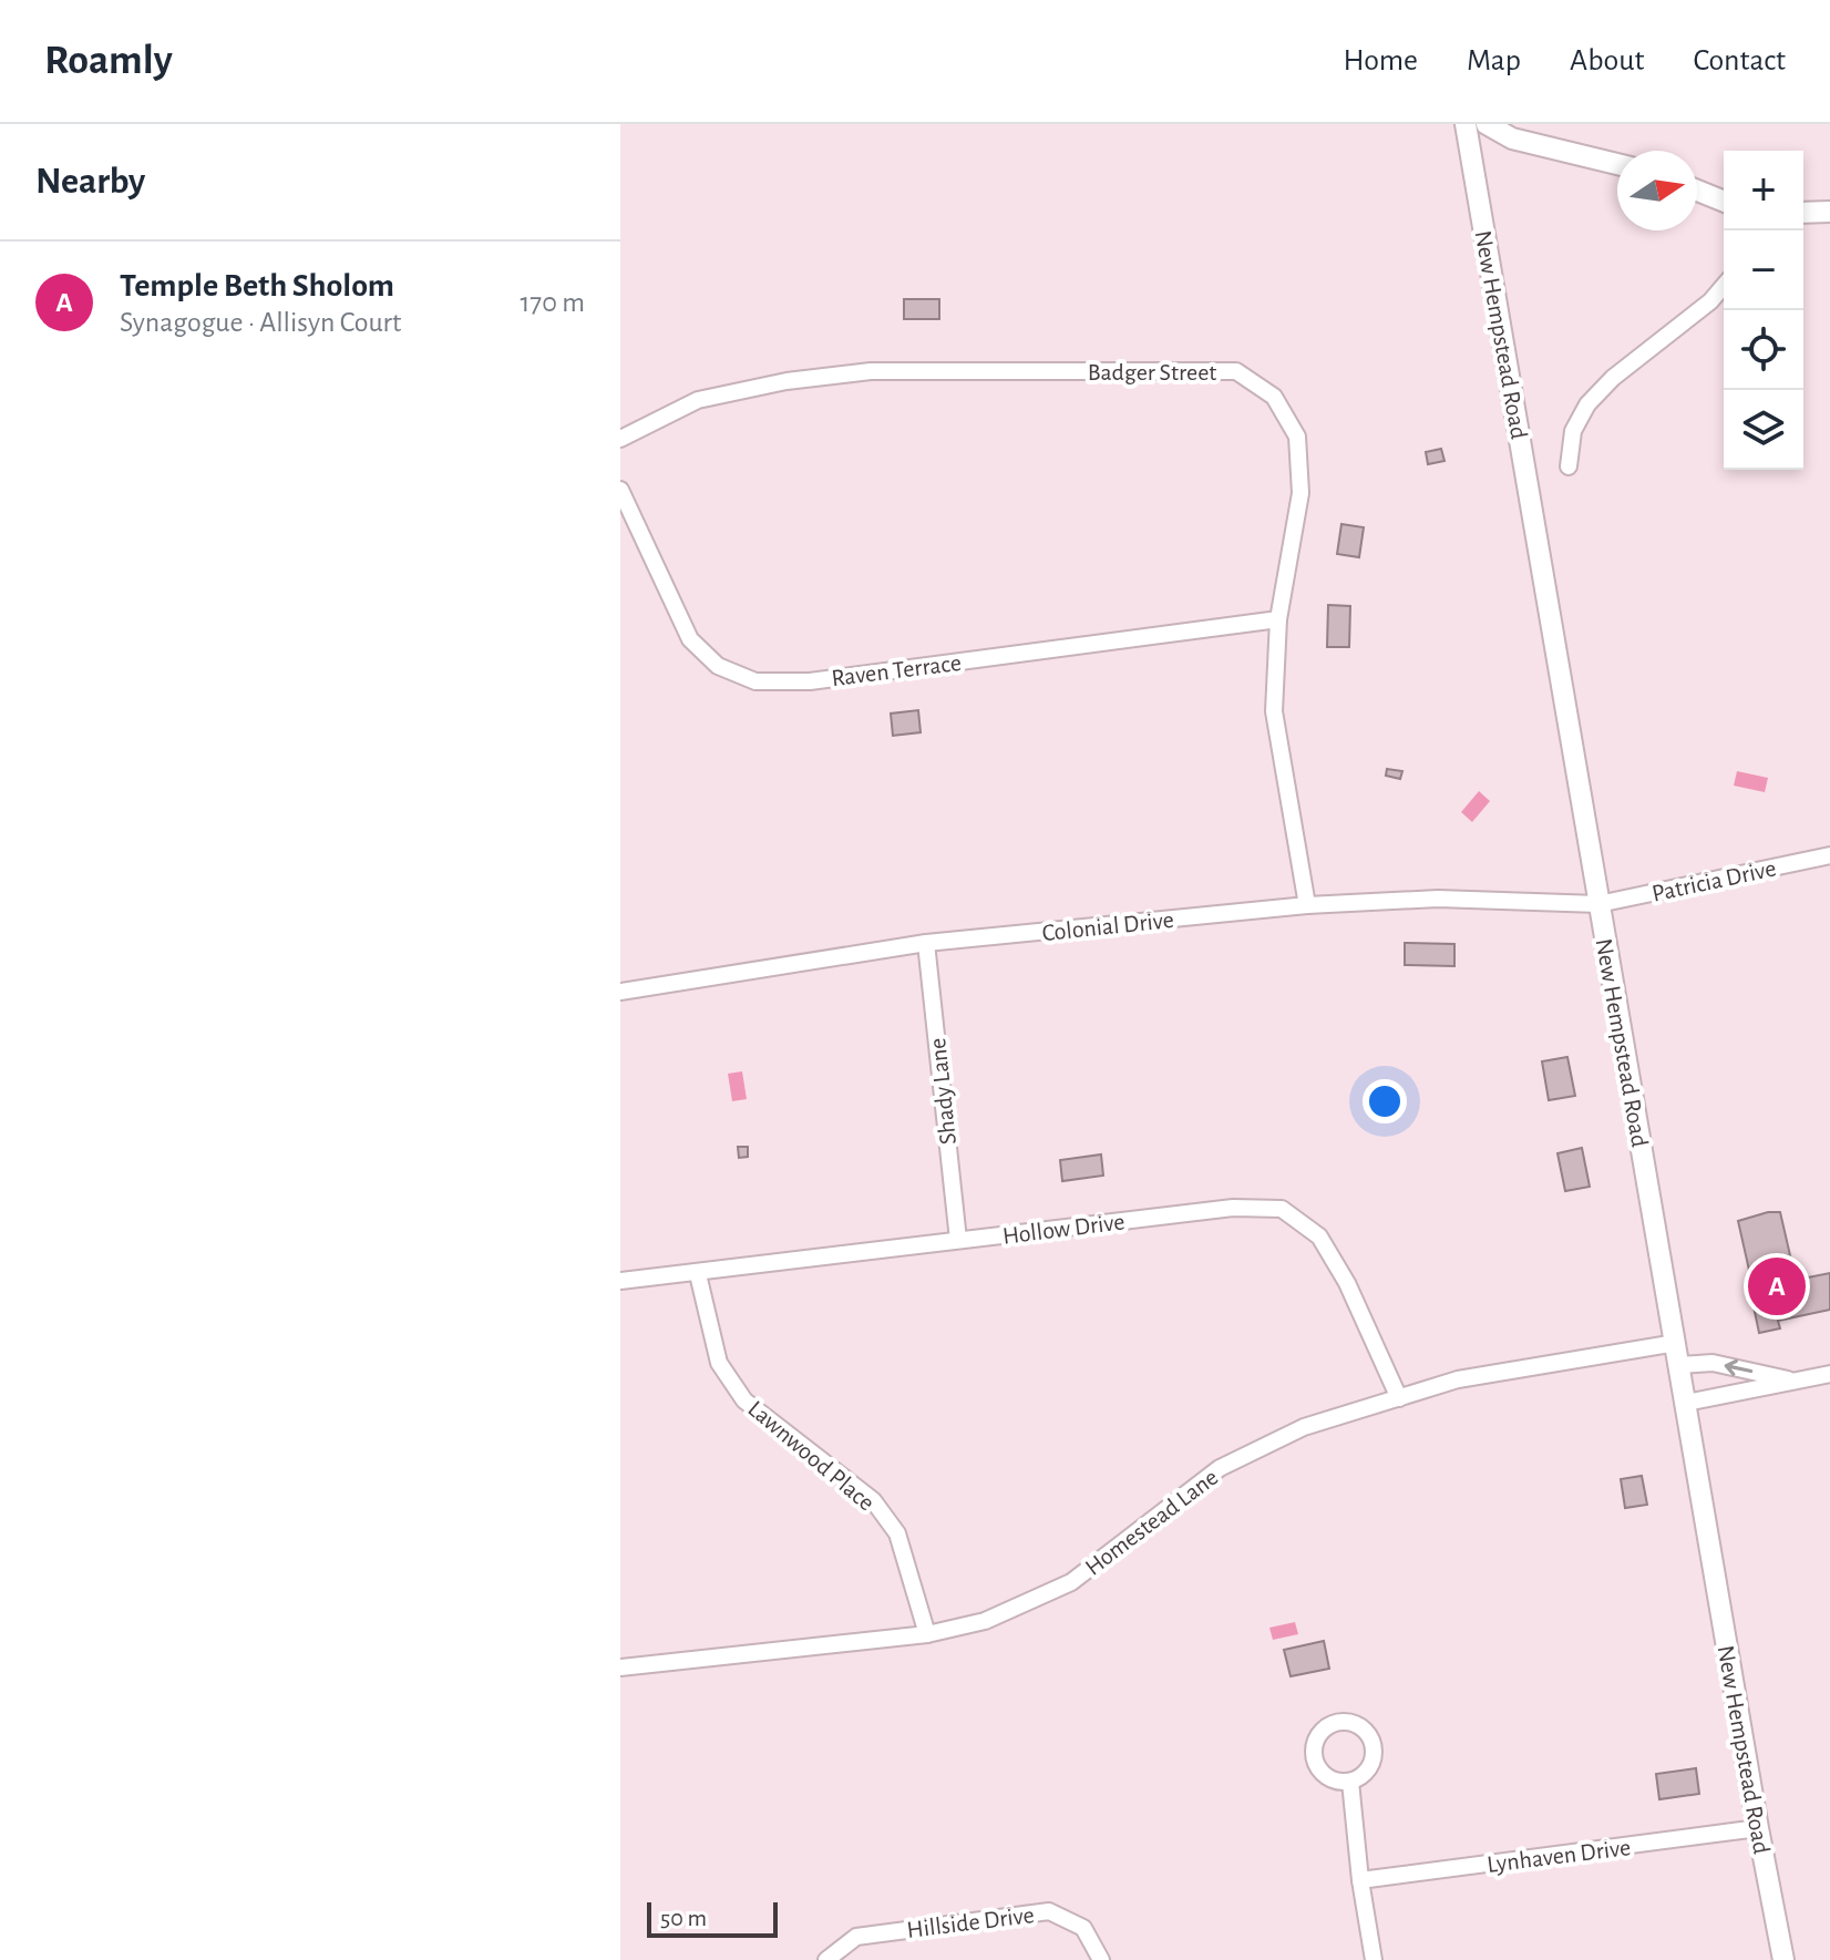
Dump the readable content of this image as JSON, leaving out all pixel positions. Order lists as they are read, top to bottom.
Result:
{
  "streets": {
    "street": [
      "New Hempstead Road",
      "Badger Street",
      "Raven Terrace",
      "Patricia Drive",
      "Colonial Drive",
      "Shady Lane",
      "Hollow Drive",
      "Lawnwood Place",
      "Homestead Lane",
      "Lynhaven Drive",
      "Hillside Drive"
    ]
  },
  "crossings": [
    ["New Hempstead Road", "Patricia Drive"],
    ["New Hempstead Road", "Colonial Drive"],
    ["New Hempstead Road", "Homestead Lane"],
    ["New Hempstead Road", "Lynhaven Drive"],
    ["Badger Street", "Raven Terrace"],
    ["Badger Street", "Colonial Drive"],
    ["Patricia Drive", "Colonial Drive"],
    ["Colonial Drive", "Shady Lane"],
    ["Shady Lane", "Hollow Drive"],
    ["Hollow Drive", "Lawnwood Place"],
    ["Hollow Drive", "Homestead Lane"],
    ["Lawnwood Place", "Homestead Lane"]
  ],
  "scale_bar": "50 m",
  "north": "right",
  "page": {
    "header": "Roamly",
    "nav": [
      "Home",
      "Map",
      "About",
      "Contact"
    ],
    "heading": "Nearby",
    "map_buttons": ["+", "−"],
    "list": [
      {
        "mark": "A",
        "name": "Temple Beth Sholom",
        "note": "Synagogue · Allisyn Court",
        "value": "170 m"
      }
    ],
    "pins": "A",
    "scale": "50 m"
  }
}
